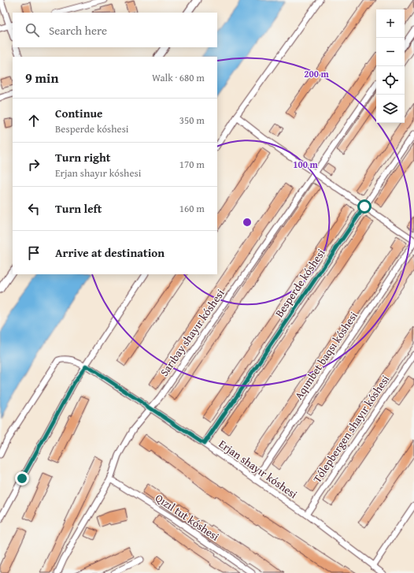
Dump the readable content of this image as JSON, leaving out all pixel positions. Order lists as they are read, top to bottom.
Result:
{
  "streets": {
    "street": [
      "Besperde kóshesi",
      "Sarıbay shayır kóshesi",
      "Aqımbet baqsı kóshesi",
      "Tólepbergen shayır kóshesi",
      "Erjan shayır kóshesi",
      "Qızıl tut kóshesi"
    ]
  },
  "crossings": [
    ["Besperde kóshesi", "Erjan shayır kóshesi"],
    ["Sarıbay shayır kóshesi", "Erjan shayır kóshesi"],
    ["Sarıbay shayır kóshesi", "Qızıl tut kóshesi"],
    ["Aqımbet baqsı kóshesi", "Erjan shayır kóshesi"],
    ["Tólepbergen shayır kóshesi", "Erjan shayır kóshesi"]
  ],
  "page": {
    "map_buttons": ["+", "−"],
    "search": "Search here",
    "heading": ["9 min", "Walk · 680 m"],
    "list": [
      ["Continue", "Besperde kóshesi", "350 m"],
      ["Turn right", "Erjan shayır kóshesi", "170 m"],
      ["Turn left", "160 m"],
      "Arrive at destination"
    ]
  },
  "rings": ["200 m", "100 m"]
}
